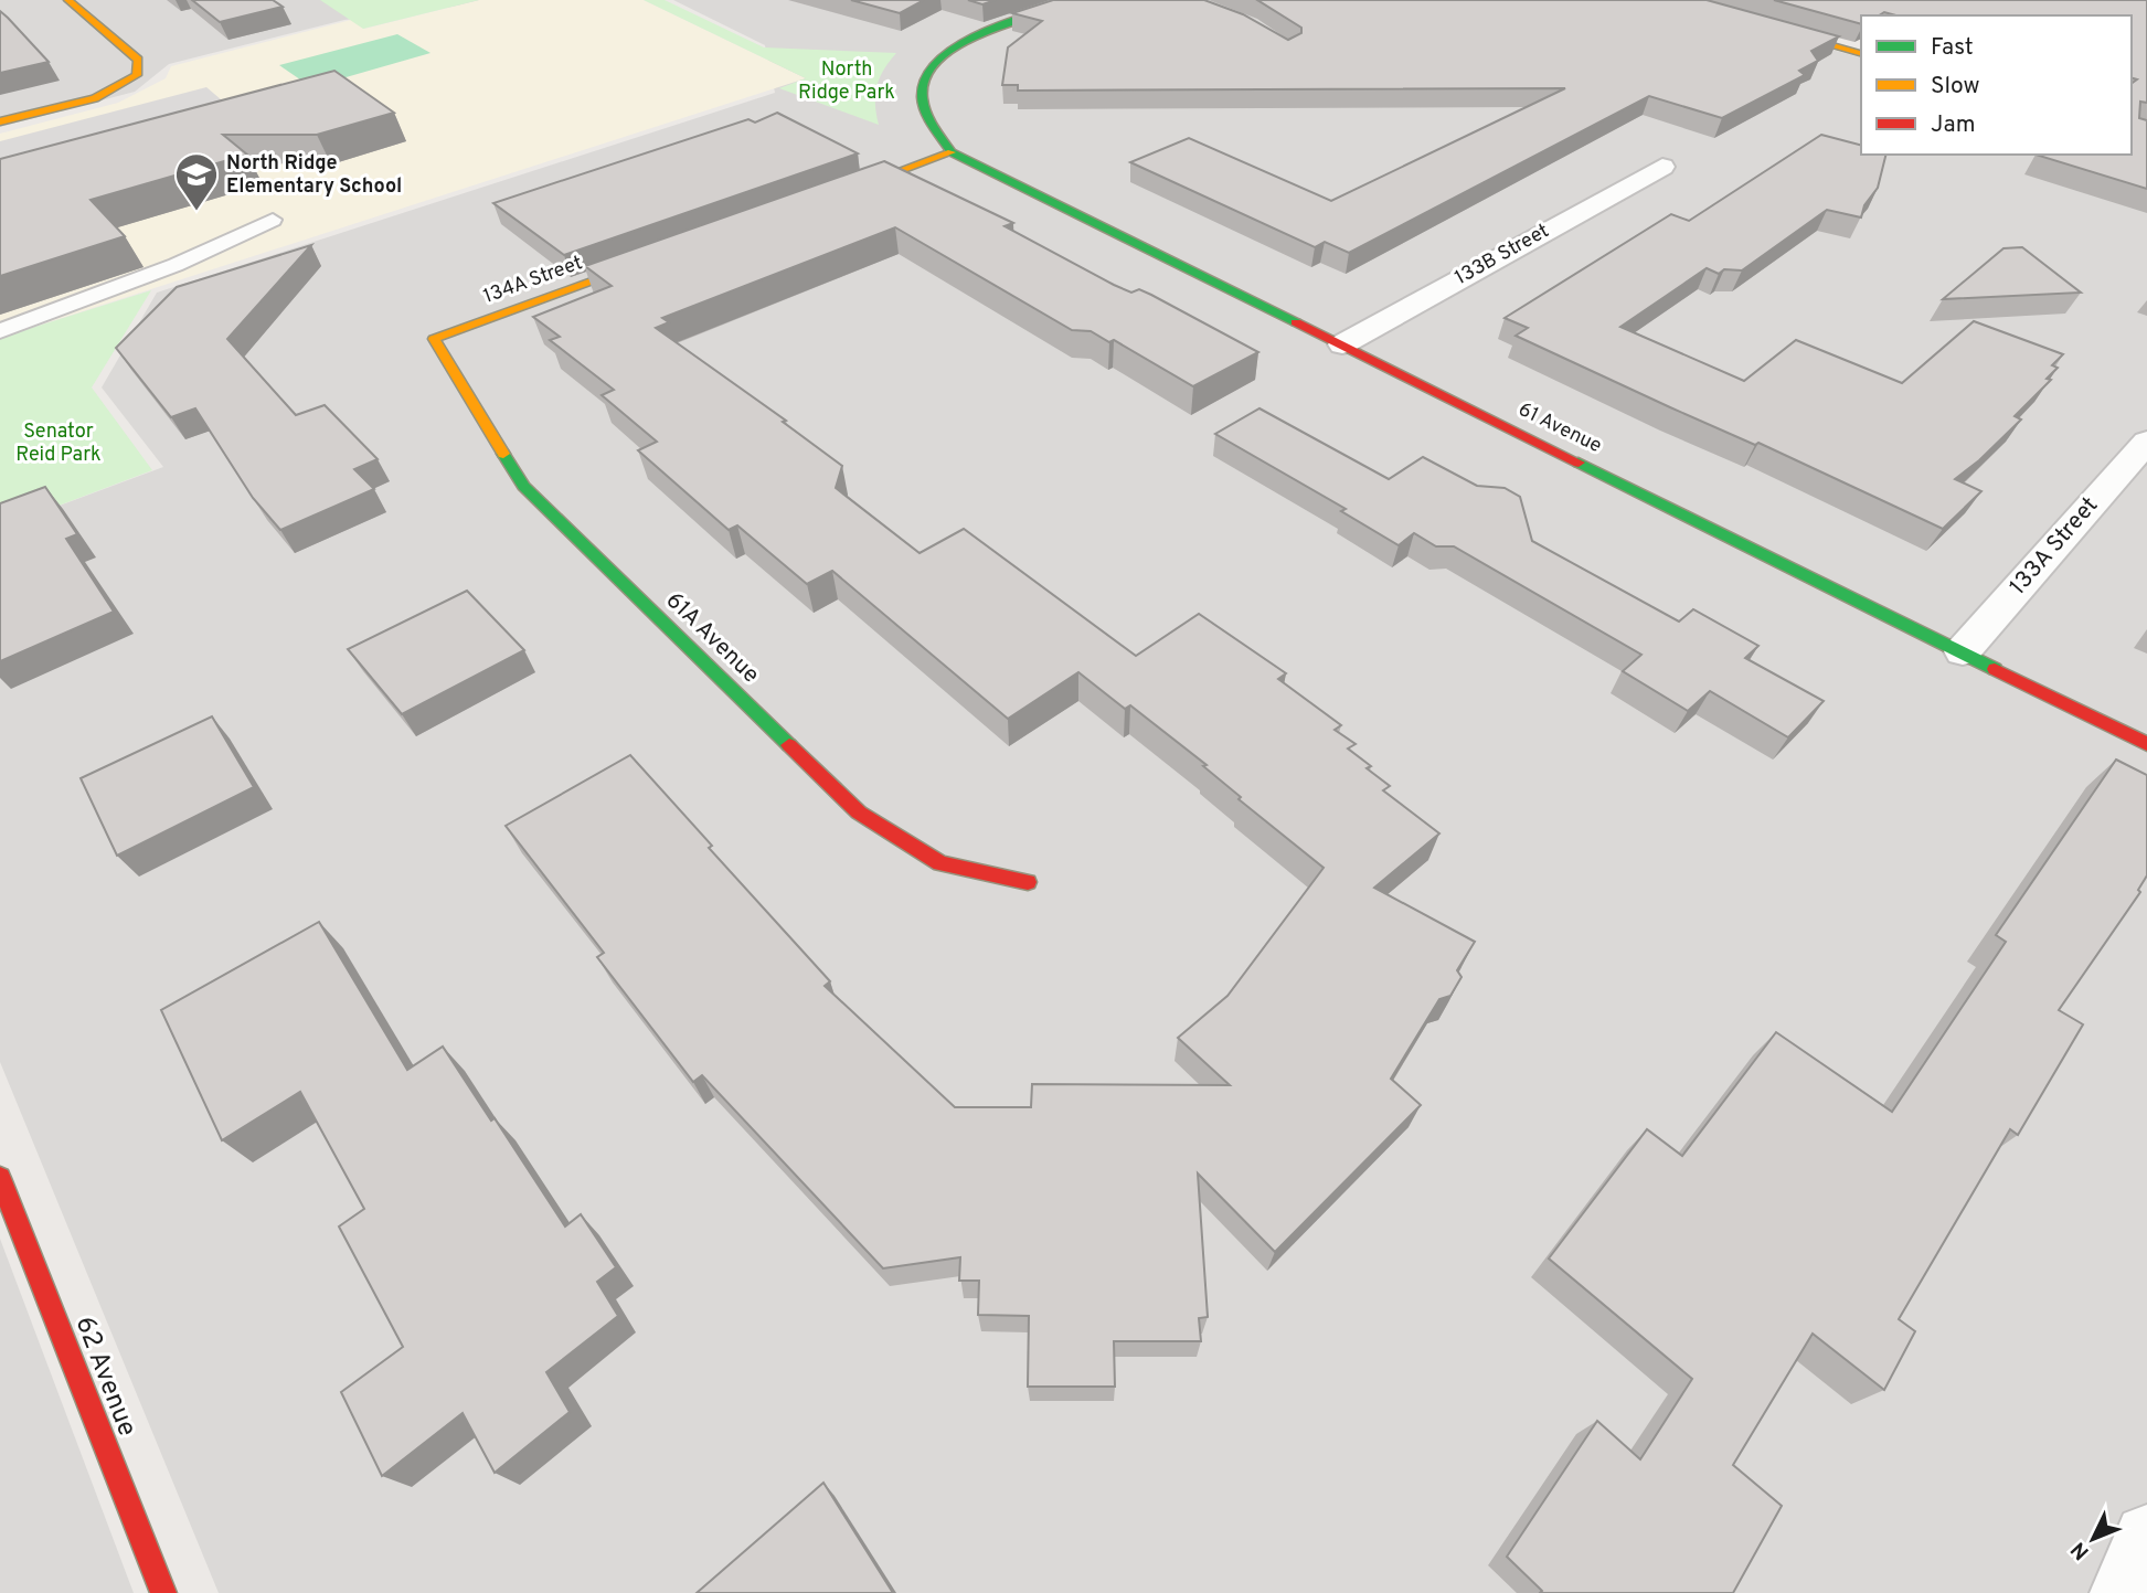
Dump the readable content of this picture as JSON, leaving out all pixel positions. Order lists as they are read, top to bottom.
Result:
{
  "streets": {
    "street": [
      "133B Street",
      "134A Street",
      "61 Avenue",
      "133A Street",
      "61A Avenue",
      "62 Avenue"
    ]
  },
  "crossings": [
    ["133B Street", "61 Avenue"],
    ["134A Street", "61A Avenue"],
    ["61 Avenue", "133A Street"]
  ],
  "parks": ["North Ridge Park", "Senator Reid Park"],
  "places": {
    "school or university": ["North Ridge Elementary School"]
  },
  "legend": ["Fast", "Slow", "Jam"],
  "north": "bottom left"
}
